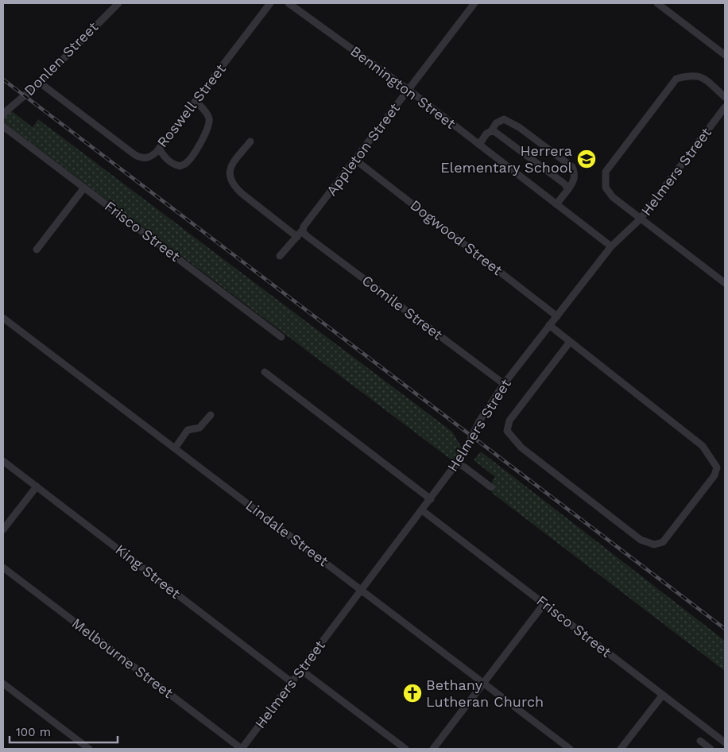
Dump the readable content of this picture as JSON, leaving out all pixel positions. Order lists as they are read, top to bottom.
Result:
{
  "streets": {
    "street": [
      "Donlen Street",
      "Bennington Street",
      "Roswell Street",
      "Appleton Street",
      "Helmers Street",
      "Frisco Street",
      "Dogwood Street",
      "Comile Street",
      "Lindale Street",
      "King Street",
      "Melbourne Street"
    ]
  },
  "crossings": [
    ["Donlen Street", "Roswell Street"],
    ["Bennington Street", "Appleton Street"],
    ["Bennington Street", "Helmers Street"],
    ["Appleton Street", "Dogwood Street"],
    ["Appleton Street", "Comile Street"],
    ["Helmers Street", "Frisco Street"],
    ["Helmers Street", "Dogwood Street"],
    ["Helmers Street", "Comile Street"],
    ["Helmers Street", "Lindale Street"],
    ["Helmers Street", "King Street"],
    ["Helmers Street", "Melbourne Street"]
  ],
  "places": {
    "school or university": ["Herrera Elementary School"],
    "church": ["Bethany Lutheran Church"]
  },
  "scale_bar": "100 m"
}
